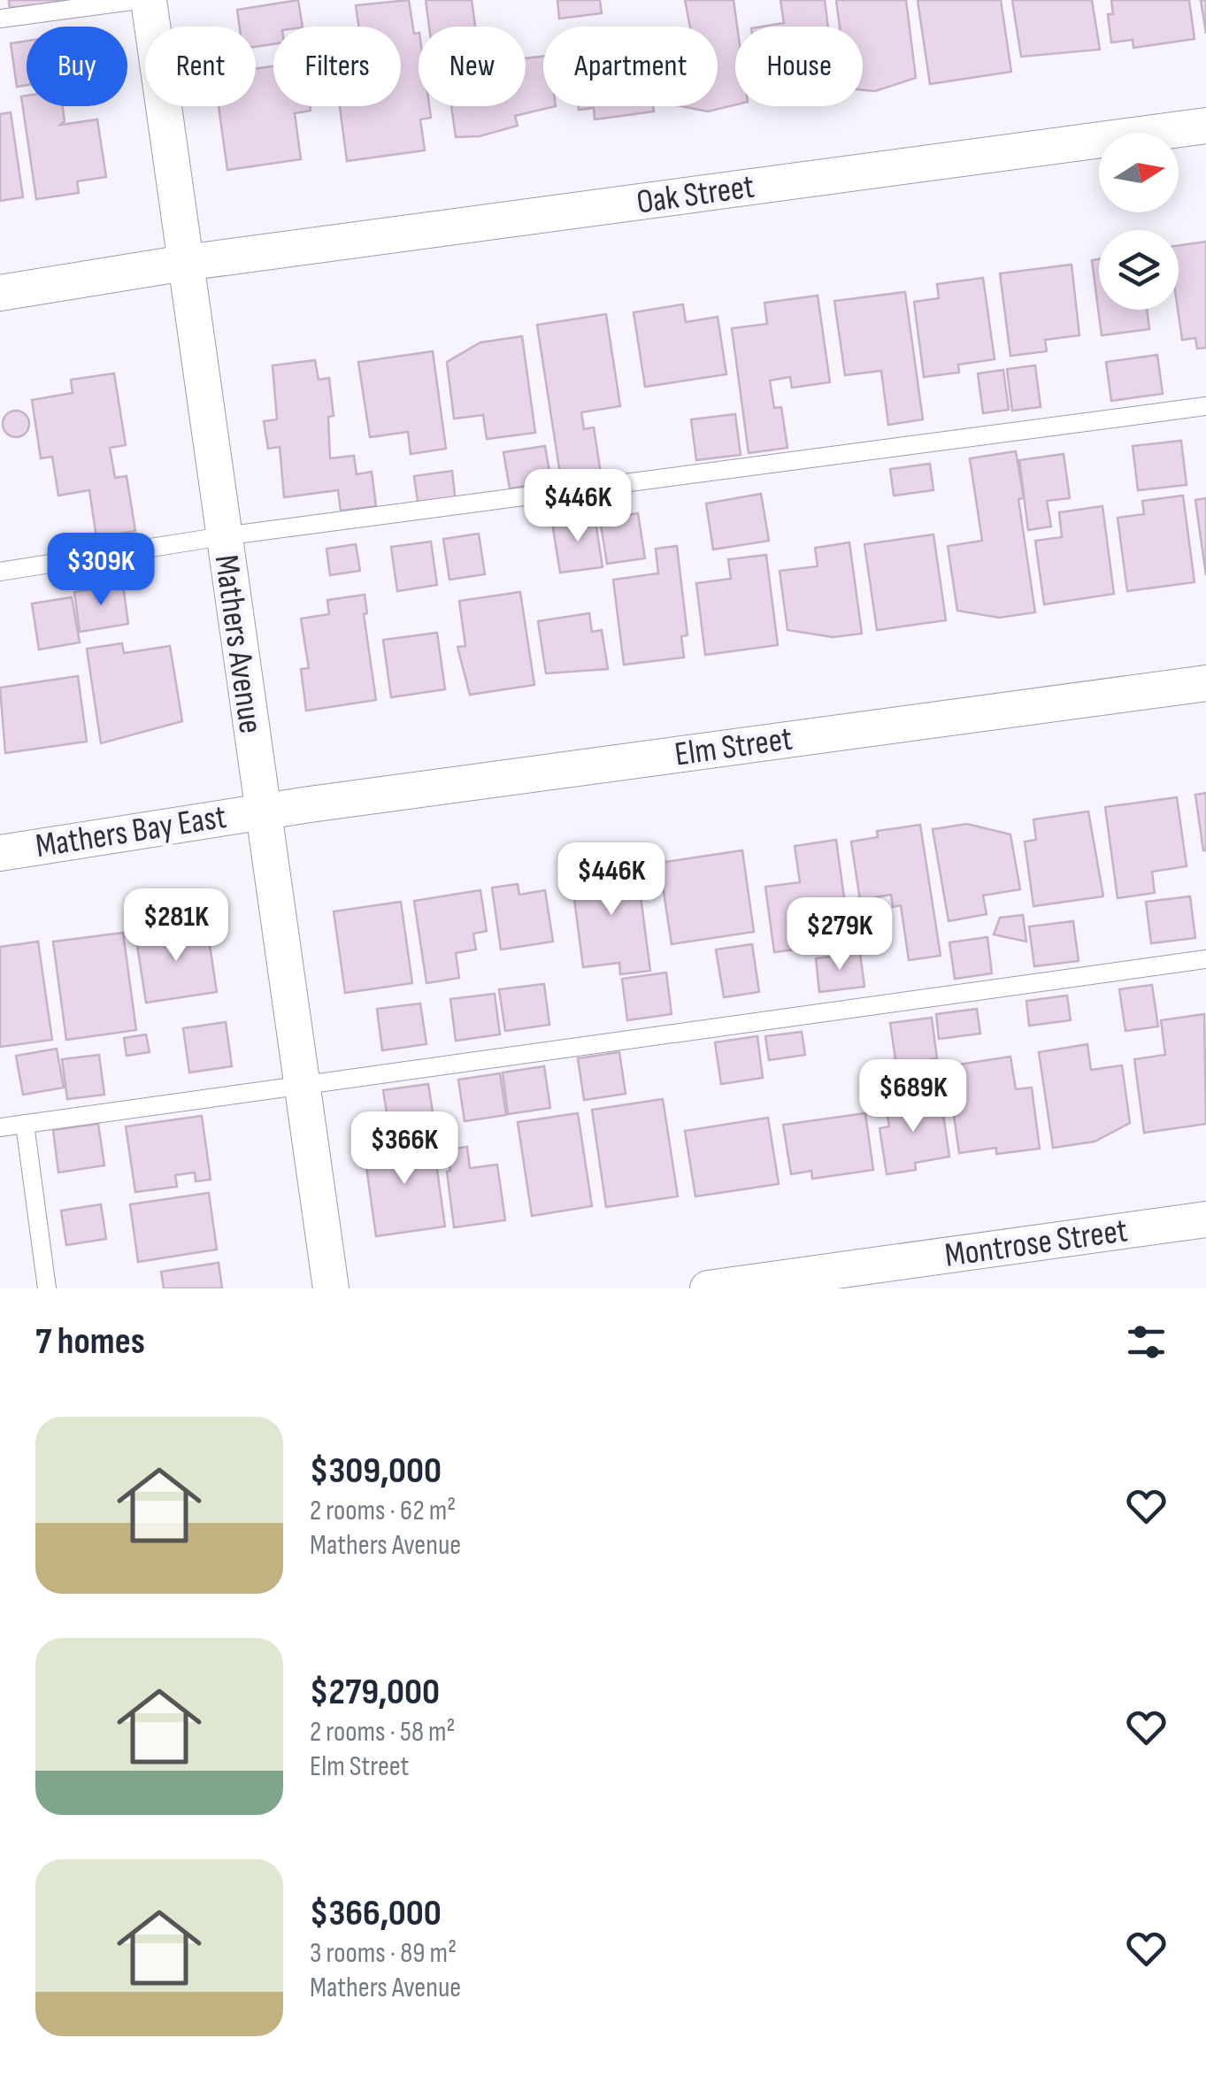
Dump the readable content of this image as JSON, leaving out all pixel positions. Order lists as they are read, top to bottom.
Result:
{
  "streets": {
    "street": [
      "Oak Street",
      "Mathers Avenue",
      "Elm Street",
      "Mathers Bay East",
      "Montrose Street"
    ]
  },
  "crossings": [
    ["Oak Street", "Mathers Avenue"],
    ["Mathers Avenue", "Elm Street"],
    ["Mathers Avenue", "Mathers Bay East"],
    ["Elm Street", "Mathers Bay East"]
  ],
  "north": "right",
  "page": {
    "chip": [
      "Buy",
      "Rent",
      "Filters",
      "New",
      "Apartment",
      "House"
    ],
    "price": [
      "$446K",
      "$309K",
      "$446K",
      "$281K",
      "$279K",
      "$689K",
      "$366K"
    ],
    "heading": "7 homes",
    "list": [
      {
        "name": "$309,000",
        "note": "2 rooms · 62 m² · Mathers Avenue"
      },
      {
        "name": "$279,000",
        "note": "2 rooms · 58 m² · Elm Street"
      },
      {
        "name": "$366,000",
        "note": "3 rooms · 89 m² · Mathers Avenue"
      }
    ]
  }
}
